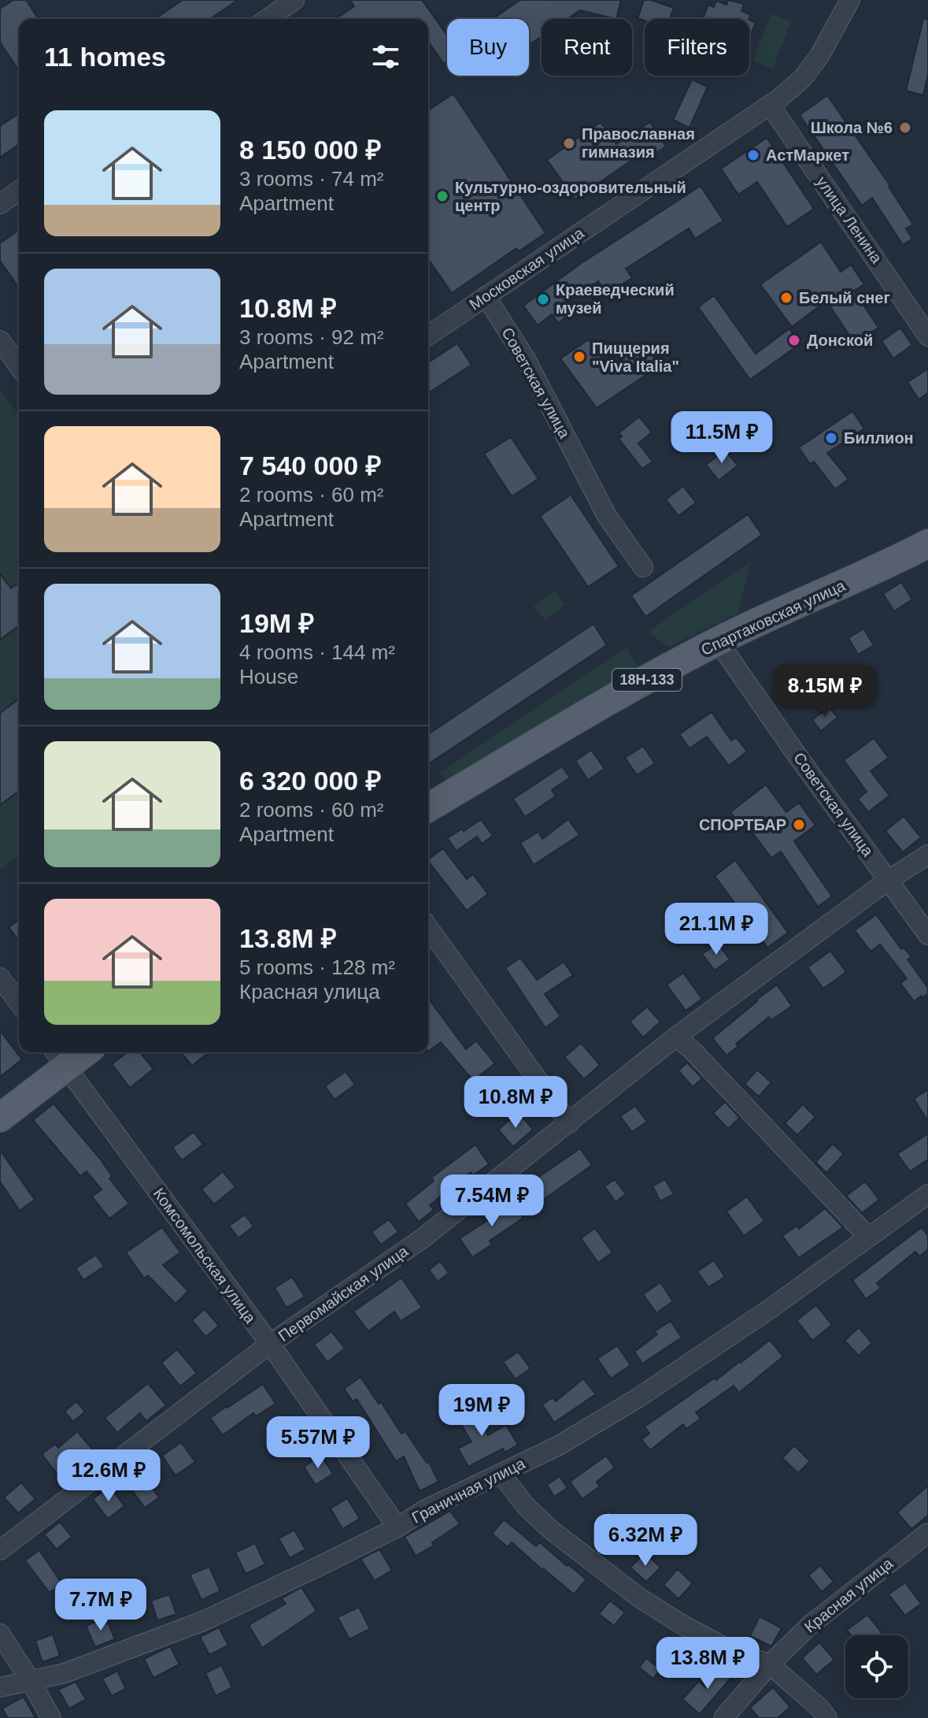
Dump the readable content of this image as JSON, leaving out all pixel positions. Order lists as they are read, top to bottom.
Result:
{
  "streets": {
    "main road": ["Спартаковская улица", "18Н-133"],
    "street": [
      "улица Ленина",
      "Московская улица",
      "Советская улица",
      "Комсомольская улица",
      "Первомайская улица",
      "Граничная улица",
      "Красная улица"
    ]
  },
  "crossings": [
    ["улица Ленина", "Московская улица"],
    ["Московская улица", "Советская улица"],
    ["Советская улица", "Спартаковская улица"],
    ["Советская улица", "Первомайская улица"],
    ["Комсомольская улица", "Первомайская улица"],
    ["Комсомольская улица", "Граничная улица"]
  ],
  "places": [
    "Школа №6",
    "Православная гимназия",
    "АстМаркет",
    "Культурно-оздоровительный центр",
    "Белый снег",
    "Краеведческий музей",
    "Донской",
    "Пиццерия \"Viva Italia\"",
    "Биллион",
    "СПОРТБАР"
  ],
  "page": {
    "chip": ["Buy", "Rent", "Filters"],
    "heading": "11 homes",
    "list": [
      {
        "name": "8 150 000 ₽",
        "note": "3 rooms · 74 m² · Apartment"
      },
      {
        "name": "10.8M ₽",
        "note": "3 rooms · 92 m² · Apartment"
      },
      {
        "name": "7 540 000 ₽",
        "note": "2 rooms · 60 m² · Apartment"
      },
      {
        "name": "19M ₽",
        "note": "4 rooms · 144 m² · House"
      },
      {
        "name": "6 320 000 ₽",
        "note": "2 rooms · 60 m² · Apartment"
      },
      {
        "name": "13.8M ₽",
        "note": "5 rooms · 128 m² · Красная улица"
      }
    ],
    "price": [
      "11.5M ₽",
      "8.15M ₽",
      "21.1M ₽",
      "10.8M ₽",
      "7.54M ₽",
      "19M ₽",
      "5.57M ₽",
      "12.6M ₽",
      "6.32M ₽",
      "7.7M ₽",
      "13.8M ₽"
    ]
  }
}
